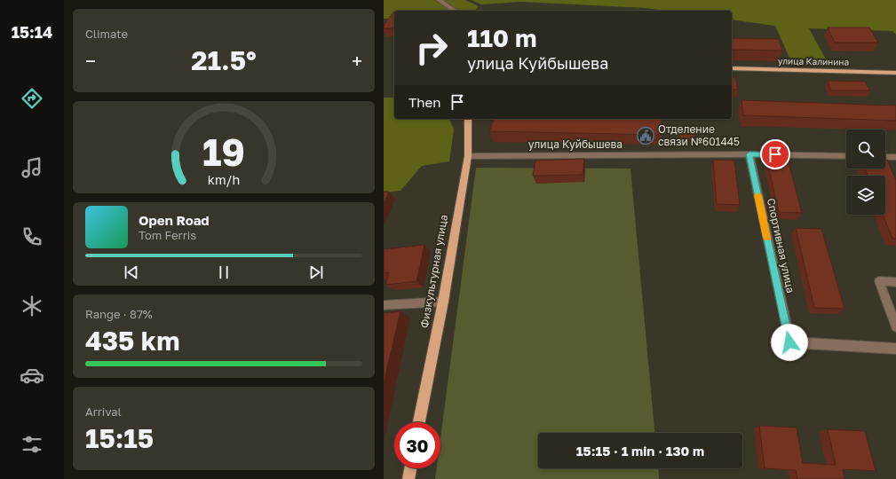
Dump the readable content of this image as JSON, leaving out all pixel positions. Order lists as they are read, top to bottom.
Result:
{
  "streets": {
    "main road": ["улица Калинина", "Физкультурная улица"],
    "street": ["улица Куйбышева", "Спортивная улица"]
  },
  "crossings": [
    ["улица Куйбышева", "Спортивная улица"],
    ["улица Куйбышева", "Физкультурная улица"]
  ],
  "places": {
    "public building": ["Отделение связи №601445"]
  },
  "page": {
    "tabs": "15:14",
    "tile": [
      "Climate",
      ["Range · 87%", "435 km"],
      ["Arrival", "15:15"]
    ],
    "turn": ["110 m", "улица Куйбышева"],
    "heat": ["−", "21.5°", "+"],
    "then": "Then",
    "song": ["Open Road", "Tom Ferris"],
    "limit": "30",
    "trip": "15:15 · 1 min · 130 m",
    "gauge": ["19", "km/h"]
  }
}
